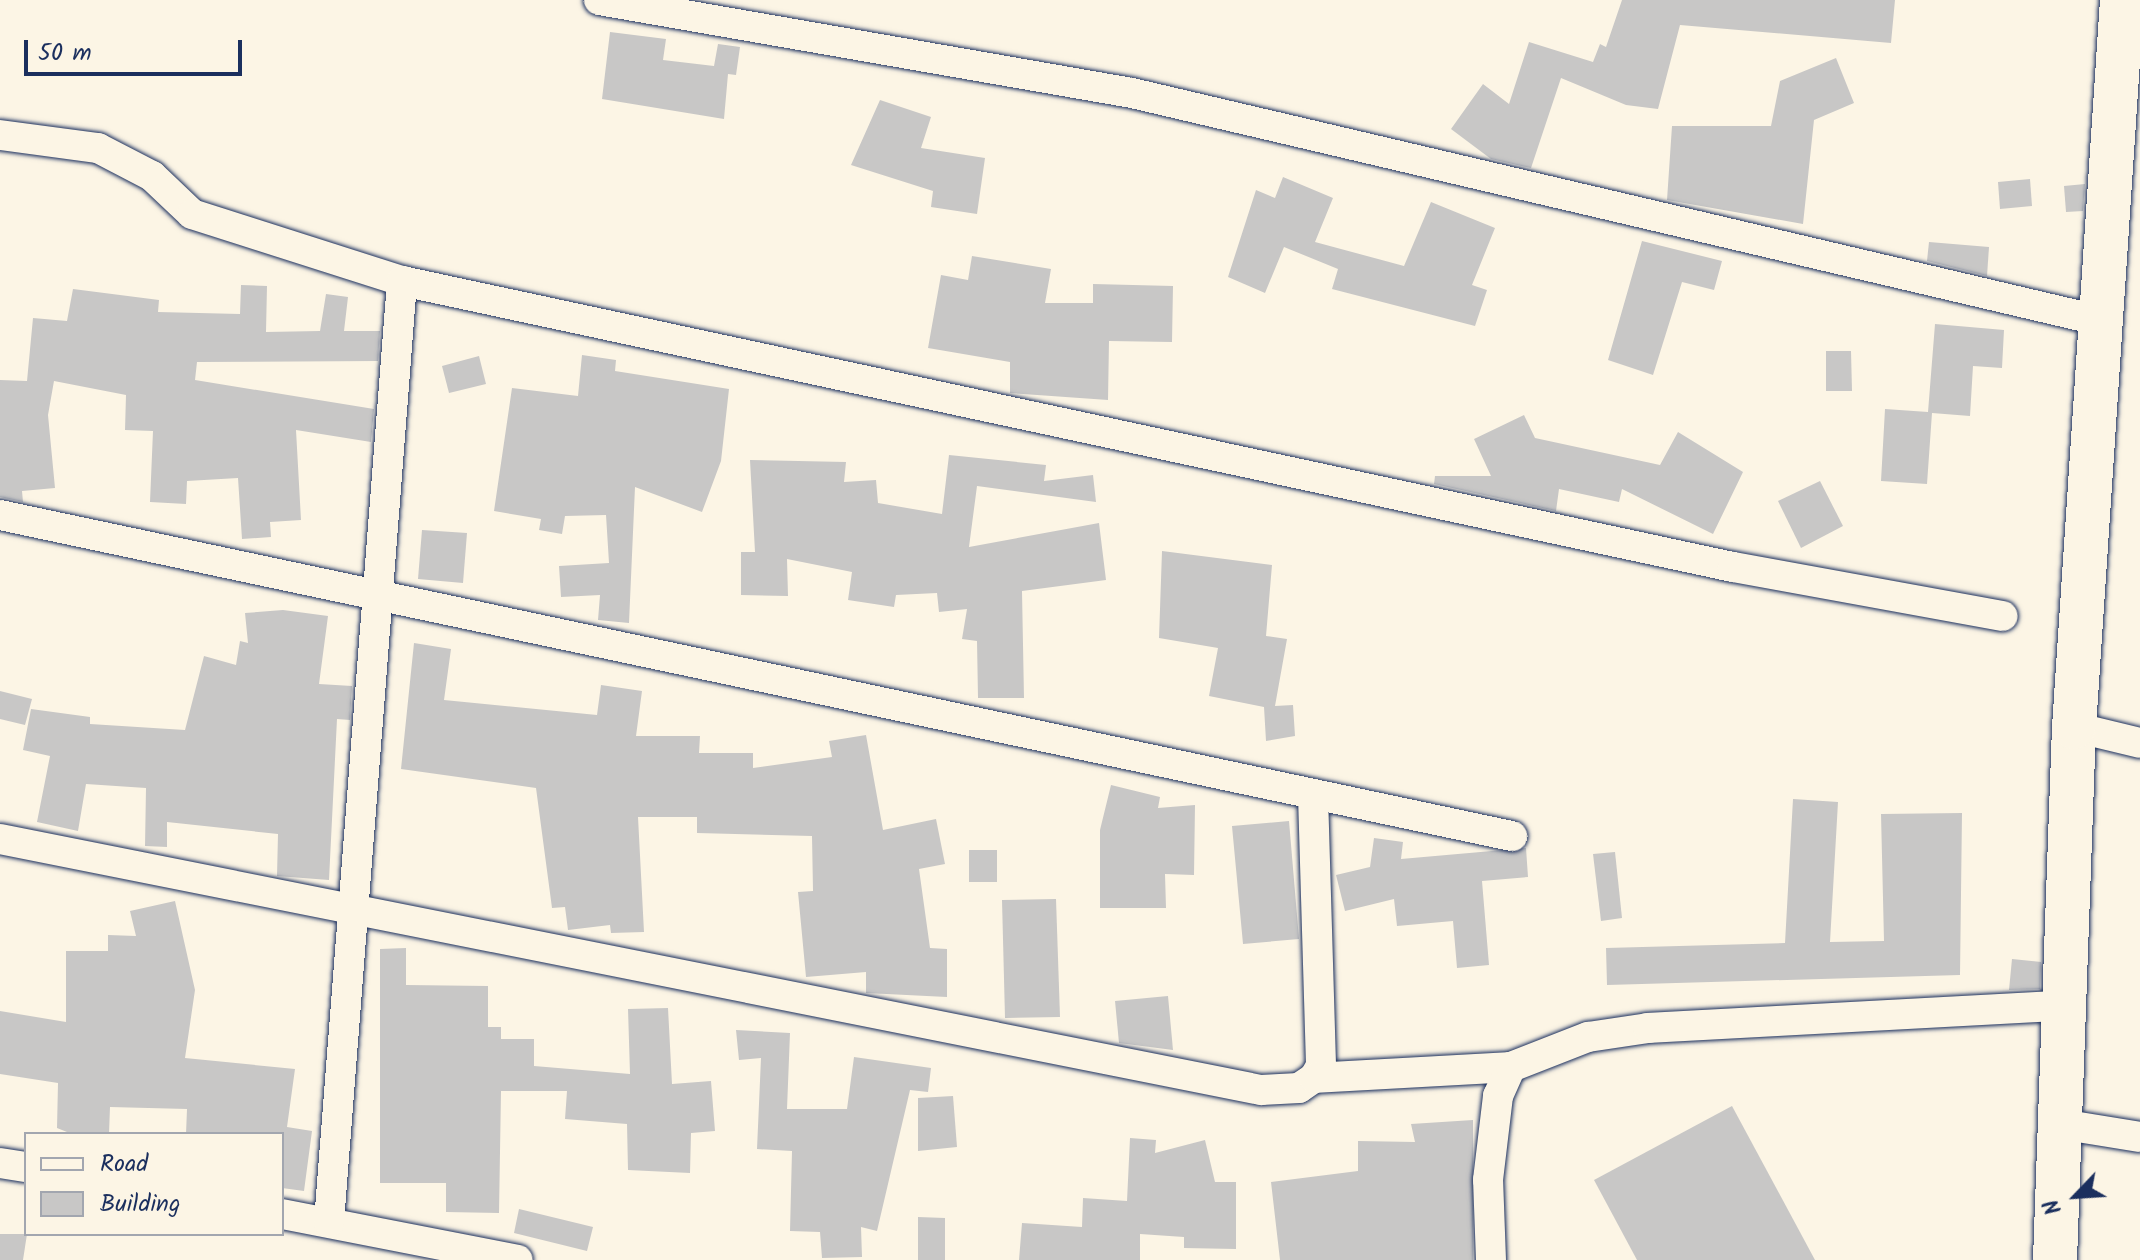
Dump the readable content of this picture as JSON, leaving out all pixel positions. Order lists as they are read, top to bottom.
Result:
{
  "legend": ["Road", "Building"],
  "scale_bar": "50 m",
  "north": "bottom left"
}
